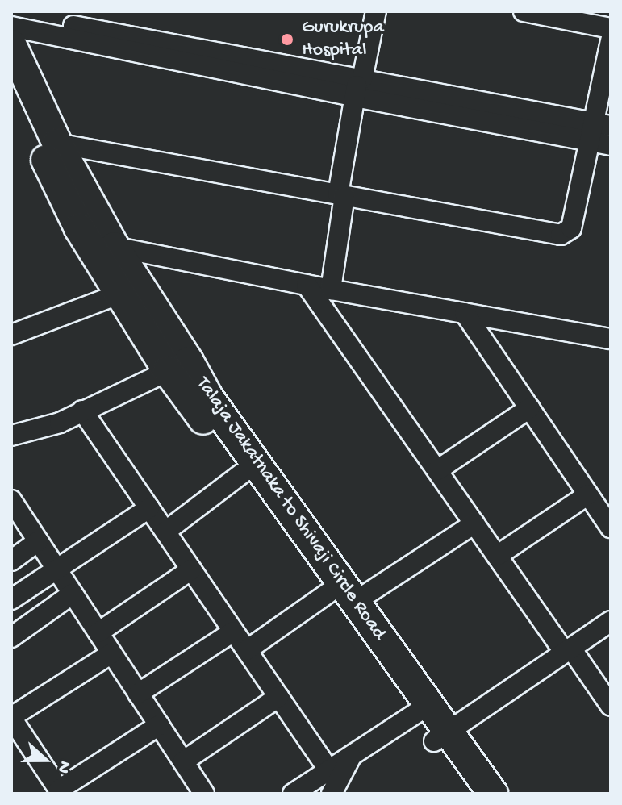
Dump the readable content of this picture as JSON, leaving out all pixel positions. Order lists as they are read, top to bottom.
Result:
{
  "streets": {
    "highway": ["Talaja Jakatnaka to Shivaji Circle Road"]
  },
  "places": ["Gurukrupa Hospital"],
  "north": "right"
}
